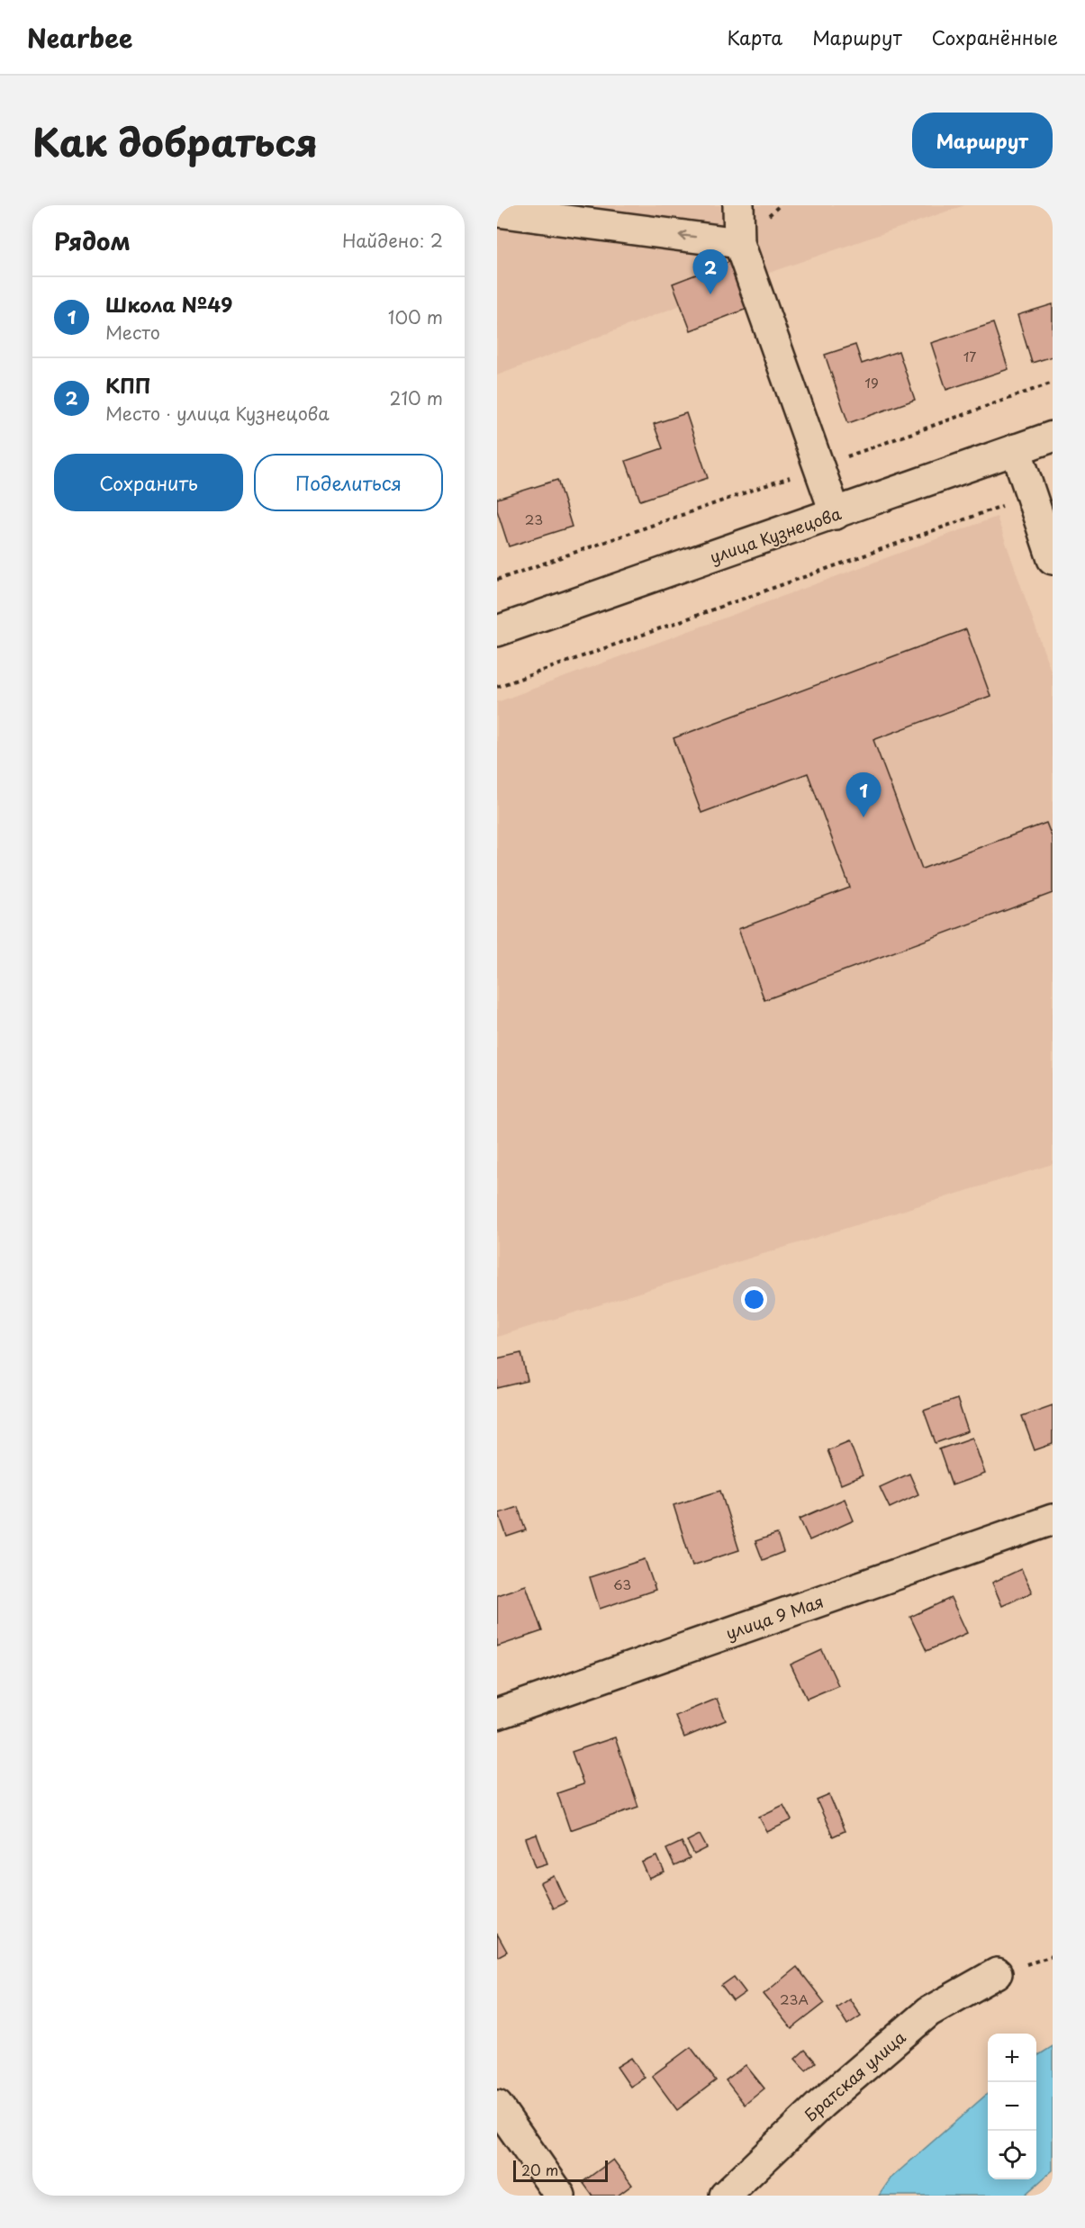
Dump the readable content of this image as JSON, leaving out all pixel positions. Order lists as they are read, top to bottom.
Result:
{
  "streets": {
    "street": ["улица Кузнецова", "улица 9 Мая", "Братская улица"]
  },
  "house_numbers": [
    "17",
    "19",
    "23",
    "63",
    "23А"
  ],
  "scale_bar": "20 m",
  "page": {
    "header": "Nearbee",
    "nav": ["Карта", "Маршрут", "Сохранённые"],
    "title": "Как добраться",
    "buttons": [
      "Маршрут",
      ["Сохранить", "Поделиться"]
    ],
    "heading": ["Рядом", "Найдено: 2"],
    "pins": ["2", "1"],
    "list": [
      {
        "mark": "1",
        "name": "Школа №49",
        "note": "Место",
        "value": "100 m"
      },
      {
        "mark": "2",
        "name": "КПП",
        "note": "Место · улица Кузнецова",
        "value": "210 m"
      }
    ],
    "map_buttons": ["+", "−"],
    "scale": "20 m"
  }
}
